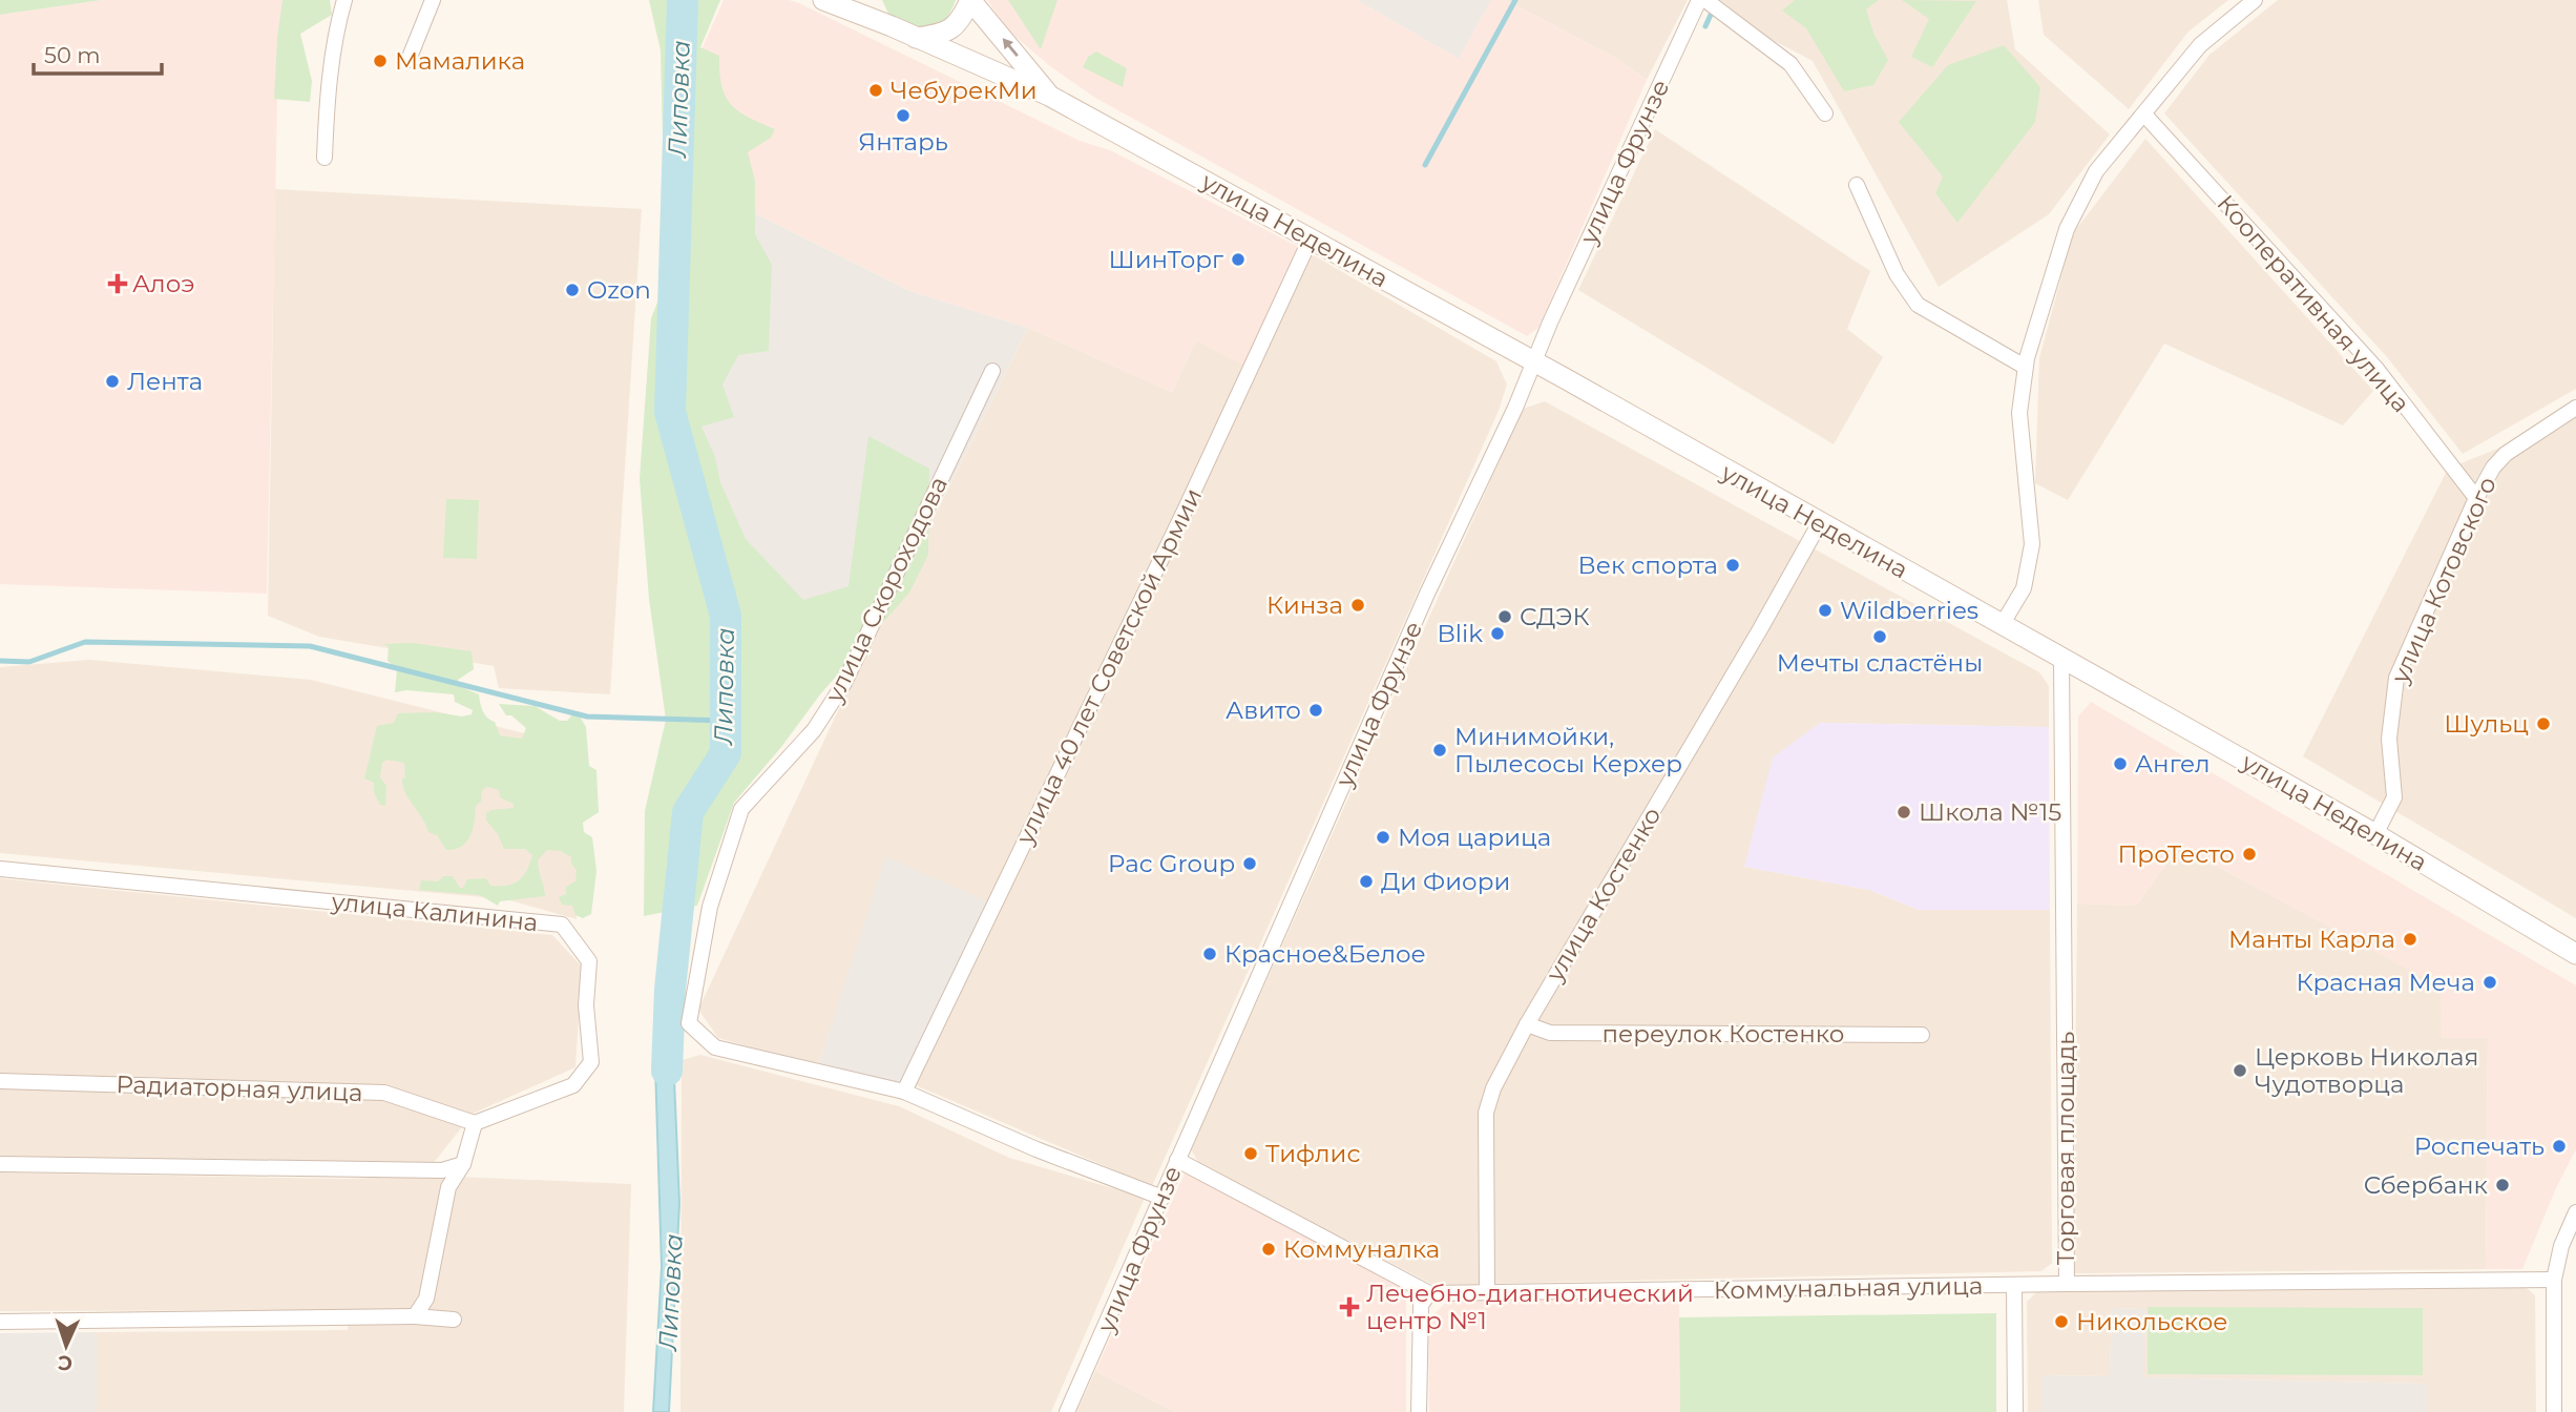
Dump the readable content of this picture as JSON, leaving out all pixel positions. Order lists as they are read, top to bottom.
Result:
{
  "streets": {
    "main road": ["улица Неделина"],
    "street": [
      "улица Фрунзе",
      "Кооперативная улица",
      "улица Котовского",
      "улица Скороходова",
      "улица 40 лет Советской Армии",
      "улица Костенко",
      "улица Калинина",
      "переулок Костенко",
      "Радиаторная улица",
      "Торговая площадь",
      "Коммунальная улица"
    ]
  },
  "crossings": [
    ["улица Фрунзе", "улица Неделина"],
    ["улица Фрунзе", "Коммунальная улица"],
    ["улица Неделина", "улица Котовского"],
    ["улица Неделина", "улица 40 лет Советской Армии"],
    ["улица Неделина", "улица Костенко"],
    ["улица Неделина", "Торговая площадь"],
    ["Кооперативная улица", "улица Котовского"],
    ["улица Скороходова", "улица 40 лет Советской Армии"],
    ["улица Костенко", "переулок Костенко"],
    ["улица Костенко", "Коммунальная улица"],
    ["улица Калинина", "Радиаторная улица"],
    ["Торговая площадь", "Коммунальная улица"]
  ],
  "water": ["Липовка"],
  "places": {
    "other": [
      "Мамалика",
      "ЧебурекМи",
      "Янтарь",
      "ШинТорг",
      "Ozon",
      "Лента",
      "Век спорта",
      "Кинза",
      "Wildberries",
      "СДЭК",
      "Blik",
      "Мечты сластёны",
      "Авито",
      "Шульц",
      "Минимойки, Пылесосы Керхер",
      "Ангел",
      "Школа №15",
      "Моя царица",
      "ПроТесто",
      "Pac Group",
      "Ди Фиори",
      "Манты Карла",
      "Красное&Белое",
      "Красная Меча",
      "Церковь Николая Чудотворца",
      "Роспечать",
      "Тифлис",
      "Сбербанк",
      "Коммуналка",
      "Никольское"
    ],
    "health": ["Алоэ", "Лечебно-диагнотический центр №1"]
  },
  "scale_bar": "50 m",
  "north": "bottom"
}
